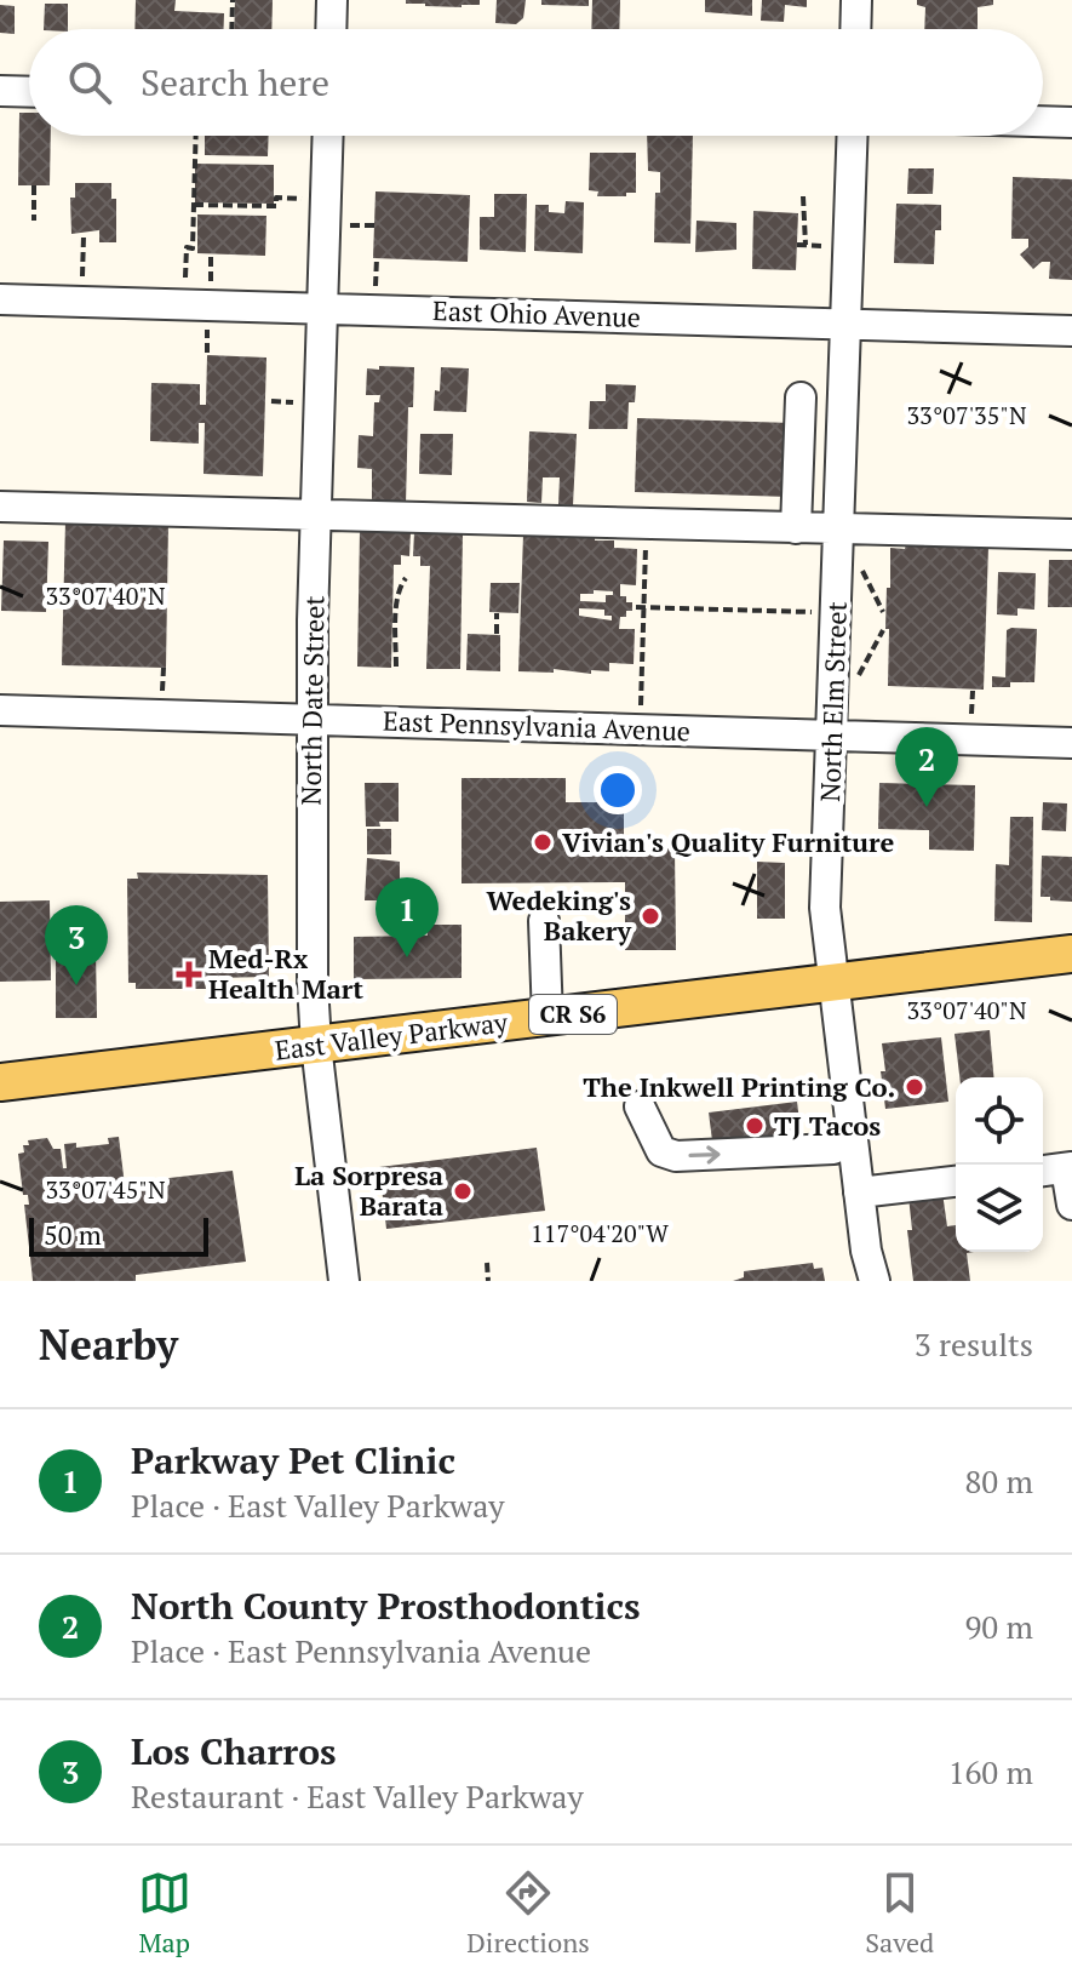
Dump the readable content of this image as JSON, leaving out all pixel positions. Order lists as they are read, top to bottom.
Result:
{
  "streets": {
    "main road": ["CR S6", "East Valley Parkway"],
    "street": [
      "East Ohio Avenue",
      "North Date Street",
      "North Elm Street",
      "East Pennsylvania Avenue"
    ]
  },
  "crossings": [
    ["East Ohio Avenue", "North Date Street"],
    ["East Ohio Avenue", "North Elm Street"],
    ["North Date Street", "East Pennsylvania Avenue"],
    ["North Date Street", "East Valley Parkway"],
    ["North Elm Street", "East Pennsylvania Avenue"],
    ["North Elm Street", "East Valley Parkway"]
  ],
  "places": {
    "other": [
      "Vivian's Quality Furniture",
      "Wedeking's Bakery",
      "The Inkwell Printing Co.",
      "TJ Tacos",
      "La Sorpresa Barata"
    ],
    "health": ["Med-Rx Health Mart"]
  },
  "scale_bar": "50 m",
  "page": {
    "search": "Search here",
    "pins": ["2", "1", "3"],
    "scale": "50 m",
    "heading": ["Nearby", "3 results"],
    "list": [
      {
        "mark": "1",
        "name": "Parkway Pet Clinic",
        "note": "Place · East Valley Parkway",
        "value": "80 m"
      },
      {
        "mark": "2",
        "name": "North County Prosthodontics",
        "note": "Place · East Pennsylvania Avenue",
        "value": "90 m"
      },
      {
        "mark": "3",
        "name": "Los Charros",
        "note": "Restaurant · East Valley Parkway",
        "value": "160 m"
      }
    ],
    "nav": ["Map", "Directions", "Saved"]
  },
  "coordinates": [
    "33°07'35\"N",
    "33°07'40\"N",
    "33°07'45\"N",
    "117°04'20\"W"
  ]
}
